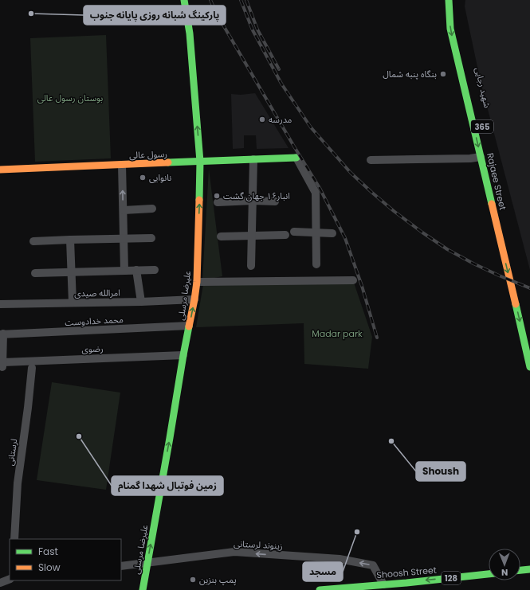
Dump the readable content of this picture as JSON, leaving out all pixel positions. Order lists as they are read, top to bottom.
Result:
{
  "streets": {
    "street": [
      "365",
      "رسول عالی",
      "Rajaee Street",
      "امرالله صیدی",
      "علیرضا مرسلی",
      "محمد خدادوست",
      "رضوی",
      "لرستانی",
      "زینوند لرستانی",
      "Shoosh Street",
      "128"
    ]
  },
  "crossings": [
    ["رسول عالی", "علیرضا مرسلی"],
    ["امرالله صیدی", "علیرضا مرسلی"],
    ["علیرضا مرسلی", "محمد خدادوست"],
    ["علیرضا مرسلی", "رضوی"],
    ["علیرضا مرسلی", "زینوند لرستانی"],
    ["زینوند لرستانی", "Shoosh Street"]
  ],
  "one_way": [
    "Rajaee Street",
    "علیرضا مرسلی",
    "زینوند لرستانی",
    "Shoosh Street"
  ],
  "parks": ["بوستان رسول عالی", "Madar park"],
  "places": [
    "پارکینگ شبانه روزی پایانه جنوب",
    "بنگاه پنبه شمال",
    "مدرسه",
    "نانوایی",
    "انبار۱۶ جهان گشت",
    "زمین فوتبال شهدا گمنام",
    "Shoush",
    "مسجد",
    "پمپ بنزین"
  ],
  "legend": ["Fast", "Slow"],
  "north": "bottom"
}
